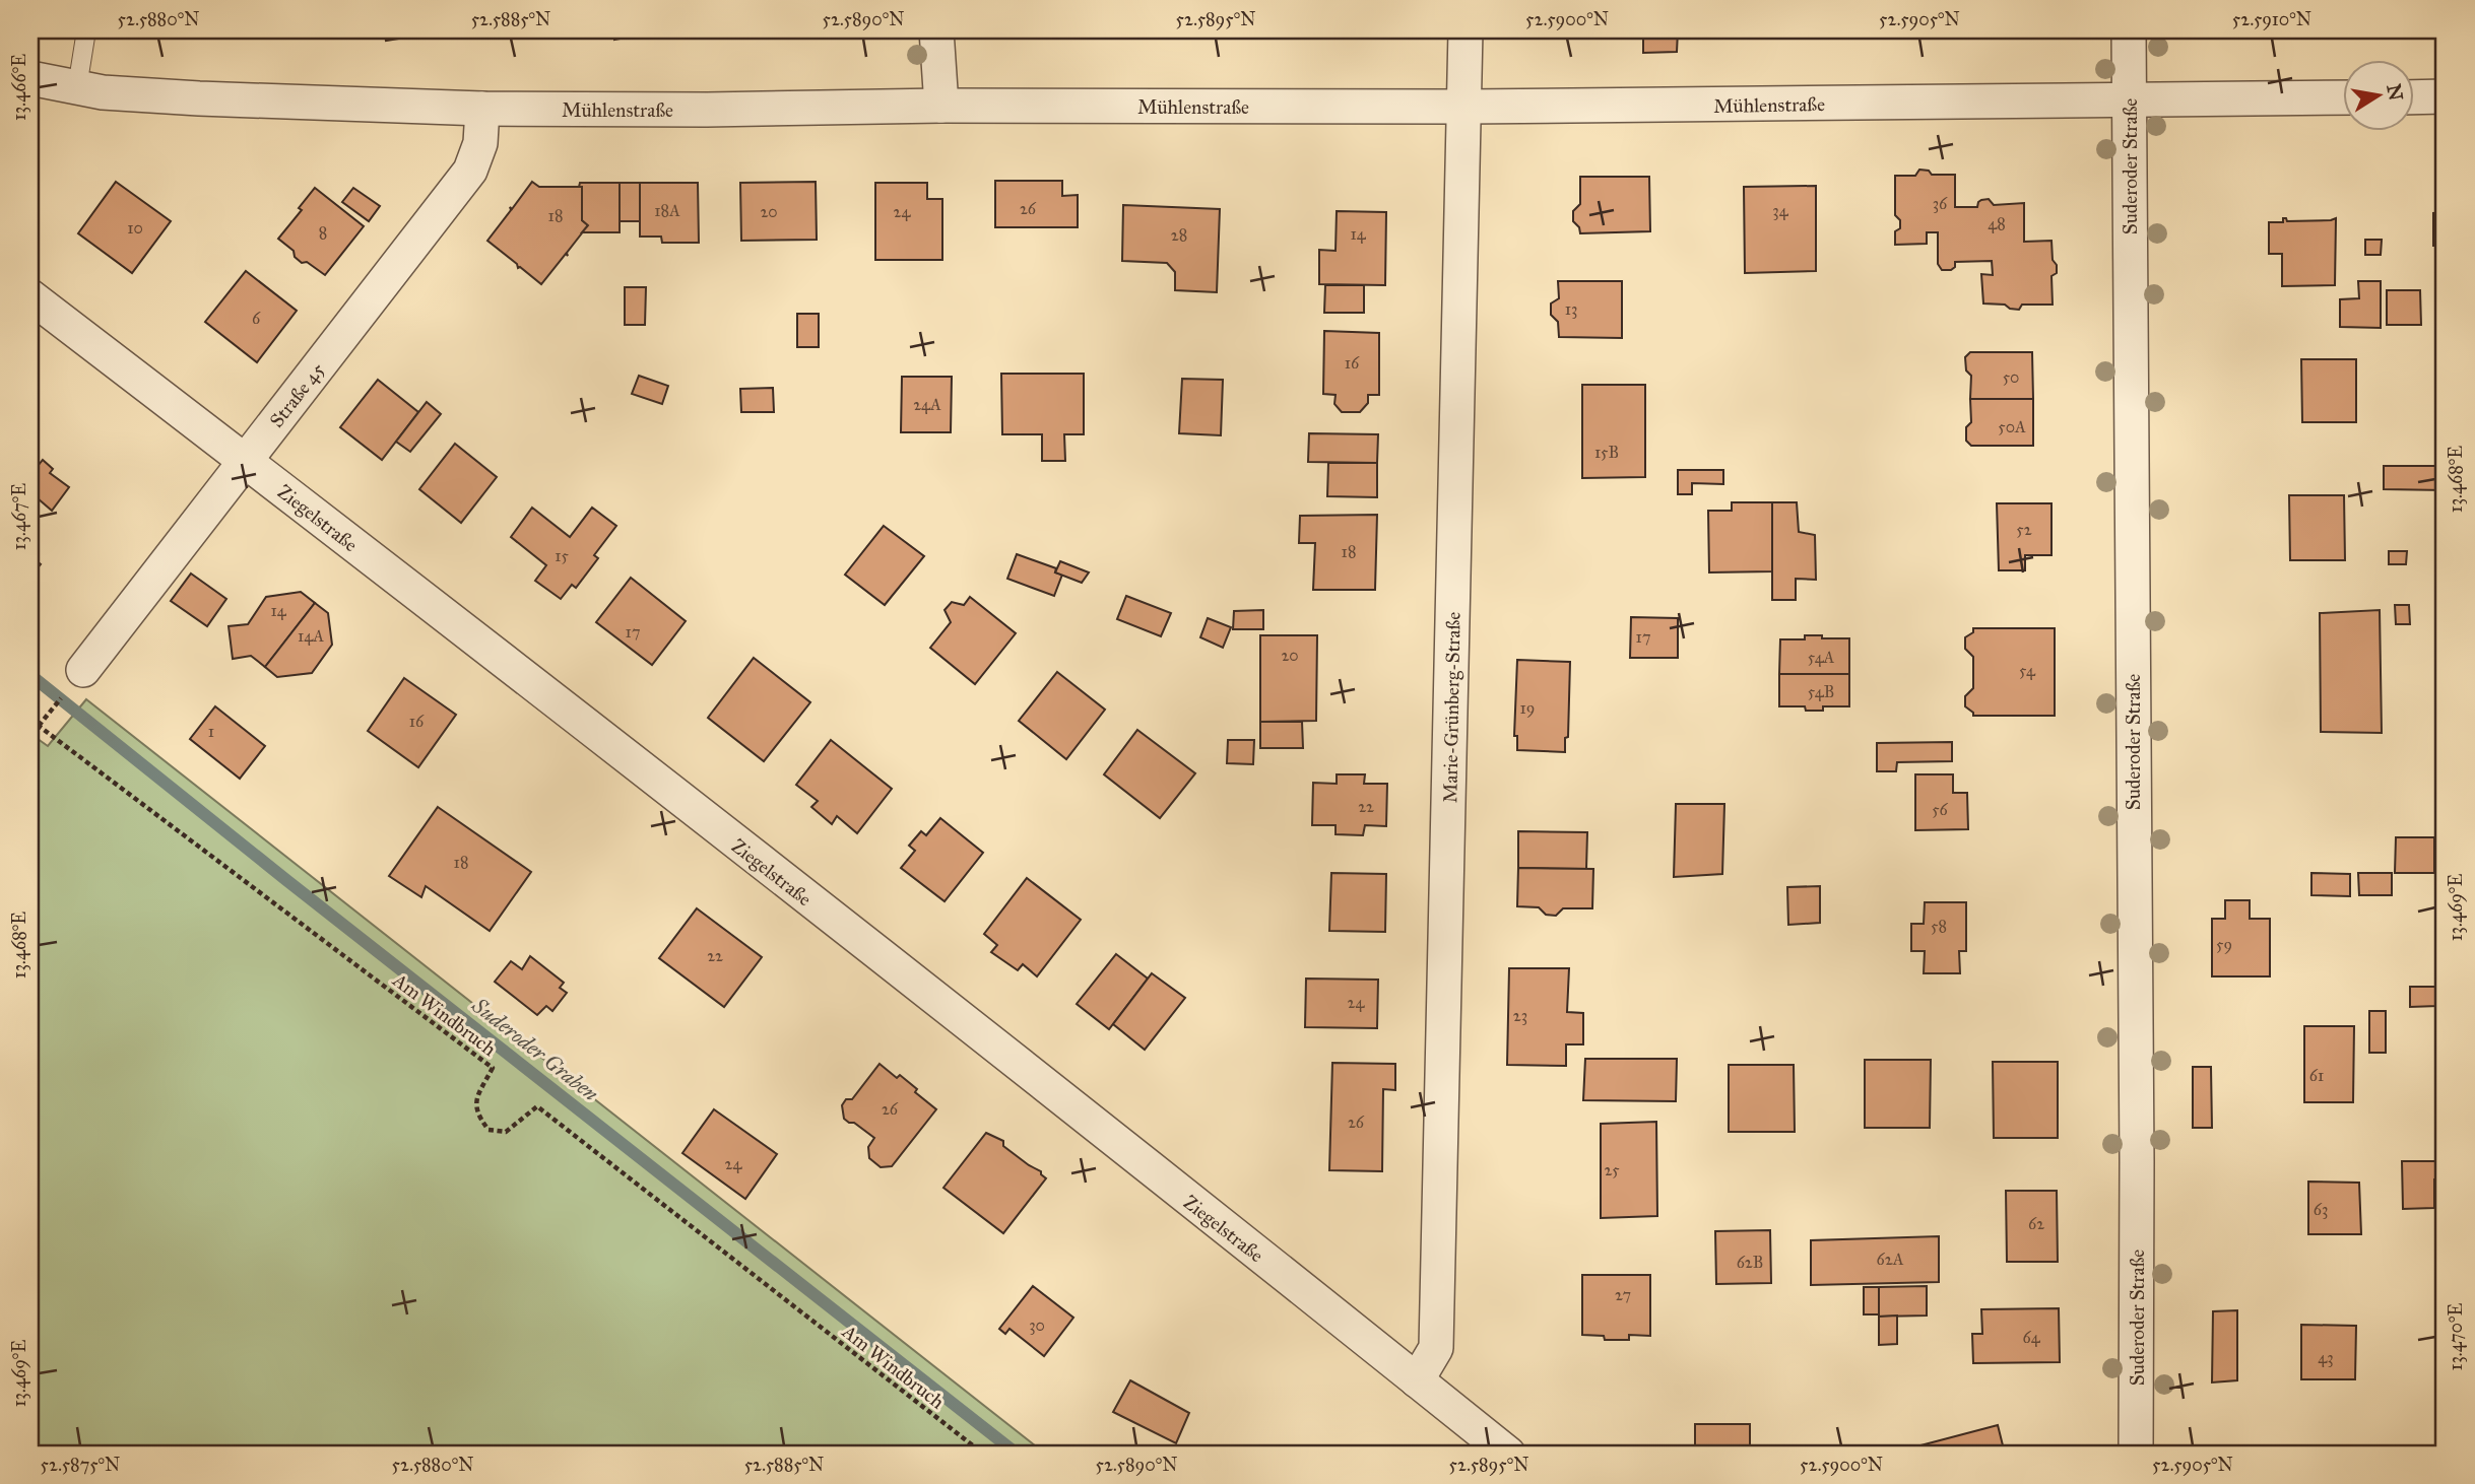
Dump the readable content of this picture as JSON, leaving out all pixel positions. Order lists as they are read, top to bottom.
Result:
{
  "streets": {
    "street": [
      "Mühlenstraße",
      "Suderoder Straße",
      "Straße 45",
      "Ziegelstraße",
      "Marie-Grünberg-Straße"
    ],
    "path": ["Am Windbruch"]
  },
  "crossings": [
    ["Mühlenstraße", "Suderoder Straße"],
    ["Mühlenstraße", "Straße 45"],
    ["Mühlenstraße", "Marie-Grünberg-Straße"],
    ["Straße 45", "Ziegelstraße"],
    ["Ziegelstraße", "Marie-Grünberg-Straße"]
  ],
  "water": ["Suderoder Graben"],
  "house_numbers": [
    "36",
    "26",
    "18A",
    "34",
    "20",
    "24",
    "18",
    "48",
    "10",
    "8",
    "14",
    "28",
    "13",
    "6",
    "16",
    "50",
    "24A",
    "50A",
    "15B",
    "52",
    "18",
    "15",
    "14",
    "17",
    "14A",
    "17",
    "20",
    "54A",
    "54",
    "54B",
    "19",
    "16",
    "1",
    "22",
    "56",
    "18",
    "58",
    "59",
    "22",
    "24",
    "23",
    "61",
    "26",
    "26",
    "24",
    "25",
    "63",
    "62",
    "62A",
    "62B",
    "27",
    "30",
    "64",
    "43"
  ],
  "north": "right",
  "coordinates": [
    "52.5880°N",
    "52.5885°N",
    "52.5890°N",
    "52.5895°N",
    "52.5900°N",
    "52.5905°N",
    "52.5910°N",
    "13.466°E",
    "13.468°E",
    "13.467°E",
    "13.469°E",
    "13.470°E",
    "52.5875°N"
  ]
}
